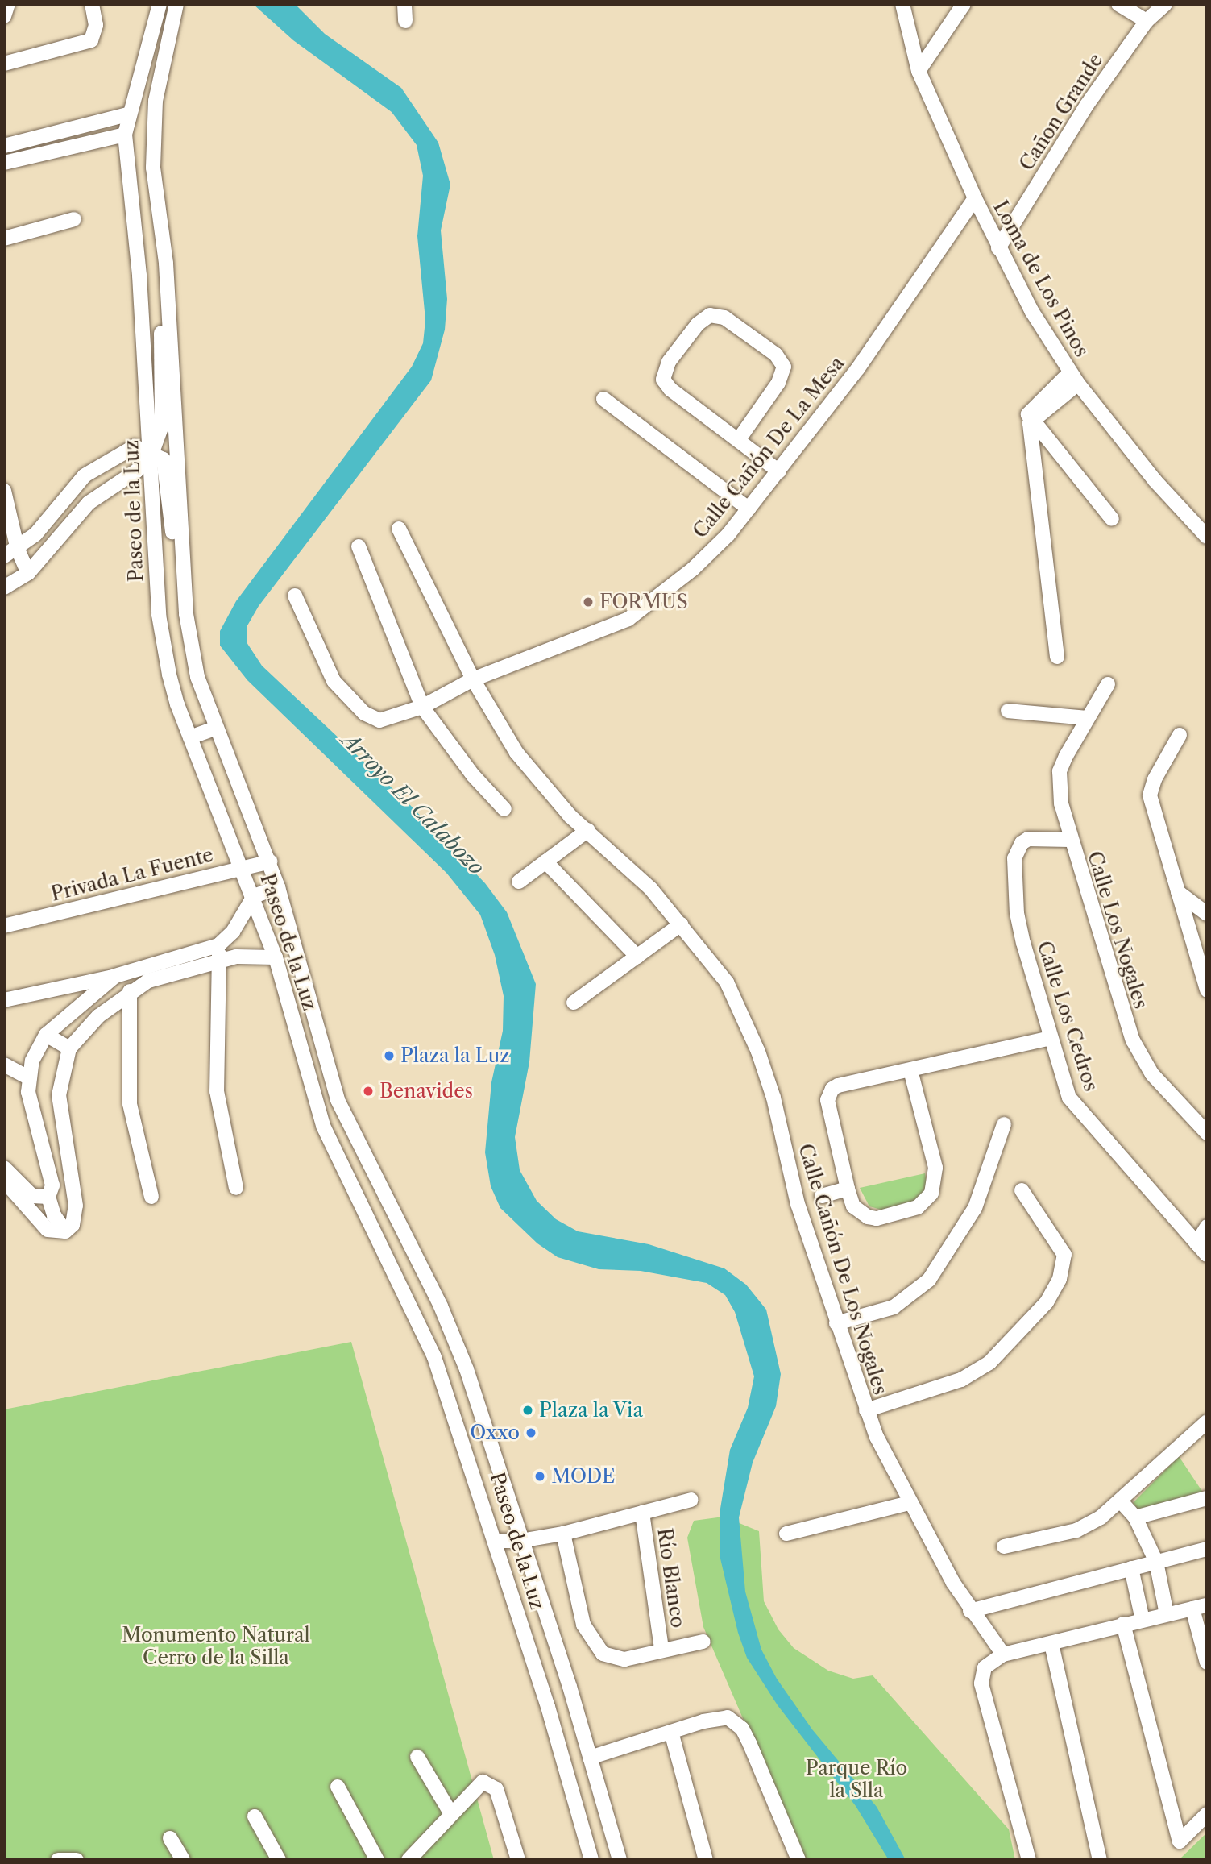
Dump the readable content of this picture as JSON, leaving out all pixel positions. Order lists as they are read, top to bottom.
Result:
{
  "streets": {
    "street": [
      "Cañon Grande",
      "Loma de Los Pinos",
      "Calle Cañón De La Mesa",
      "Paseo de la Luz",
      "Privada La Fuente",
      "Calle Los Nogales",
      "Calle Los Cedros",
      "Calle Cañón De Los Nogales",
      "Río Blanco"
    ]
  },
  "crossings": [
    ["Cañon Grande", "Loma de Los Pinos"],
    ["Loma de Los Pinos", "Calle Cañón De La Mesa"],
    ["Calle Cañón De La Mesa", "Calle Cañón De Los Nogales"],
    ["Paseo de la Luz", "Privada La Fuente"],
    ["Calle Los Nogales", "Calle Los Cedros"]
  ],
  "water": ["Arroyo El Calabozo"],
  "parks": ["Monumento Natural Cerro de la Silla", "Parque Río la Slla"],
  "places": [
    "FORMUS",
    "Plaza la Luz",
    "Benavides",
    "Plaza la Via",
    "Oxxo",
    "MODE"
  ]
}
